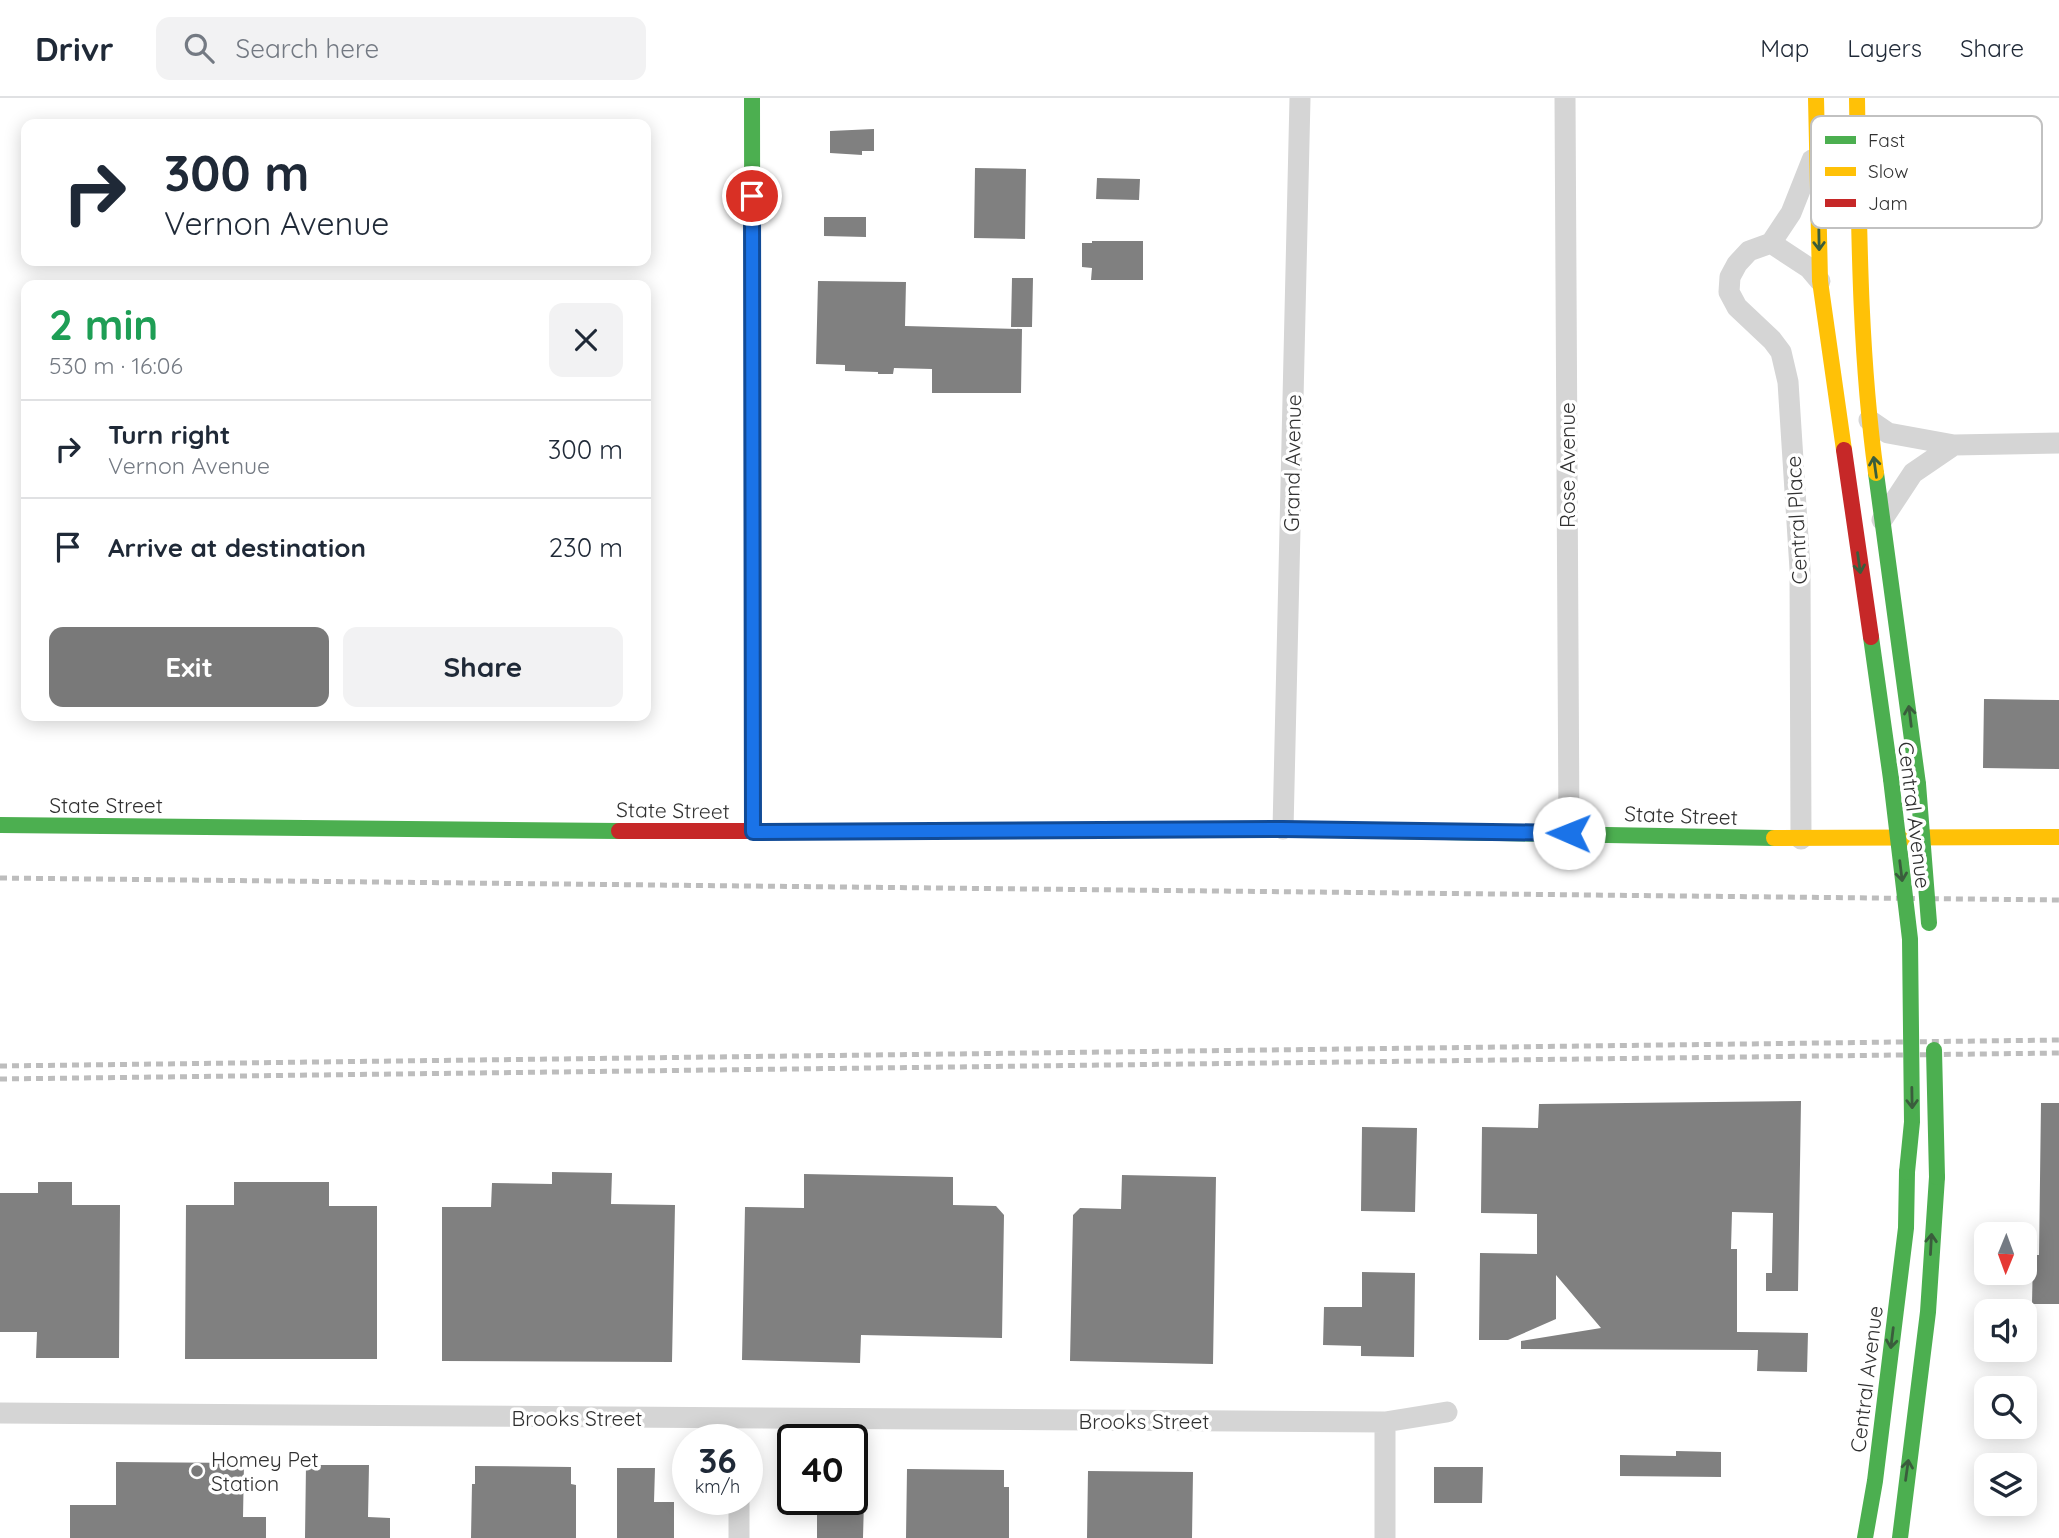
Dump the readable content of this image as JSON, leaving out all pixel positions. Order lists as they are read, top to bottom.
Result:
{
  "streets": {
    "main road": ["State Street", "Central Avenue"],
    "street": [
      "Grand Avenue",
      "Rose Avenue",
      "Central Place",
      "Brooks Street"
    ]
  },
  "crossings": [
    ["Grand Avenue", "State Street"],
    ["Rose Avenue", "State Street"],
    ["Central Place", "State Street"]
  ],
  "places": ["Homey Pet Station"],
  "legend": ["Fast", "Slow", "Jam"],
  "north": "bottom",
  "page": {
    "header": "Drivr",
    "search": "Search here",
    "nav": ["Map", "Layers", "Share"],
    "turn": ["300 m", "Vernon Avenue"],
    "heading": ["2 min", "530 m · 16:06"],
    "list": [
      {
        "name": "Turn right",
        "note": "Vernon Avenue",
        "value": "300 m"
      },
      {
        "name": "Arrive at destination",
        "value": "230 m"
      }
    ],
    "buttons": ["Exit", "Share"],
    "speed": "36 km/h",
    "limit": "40"
  }
}
